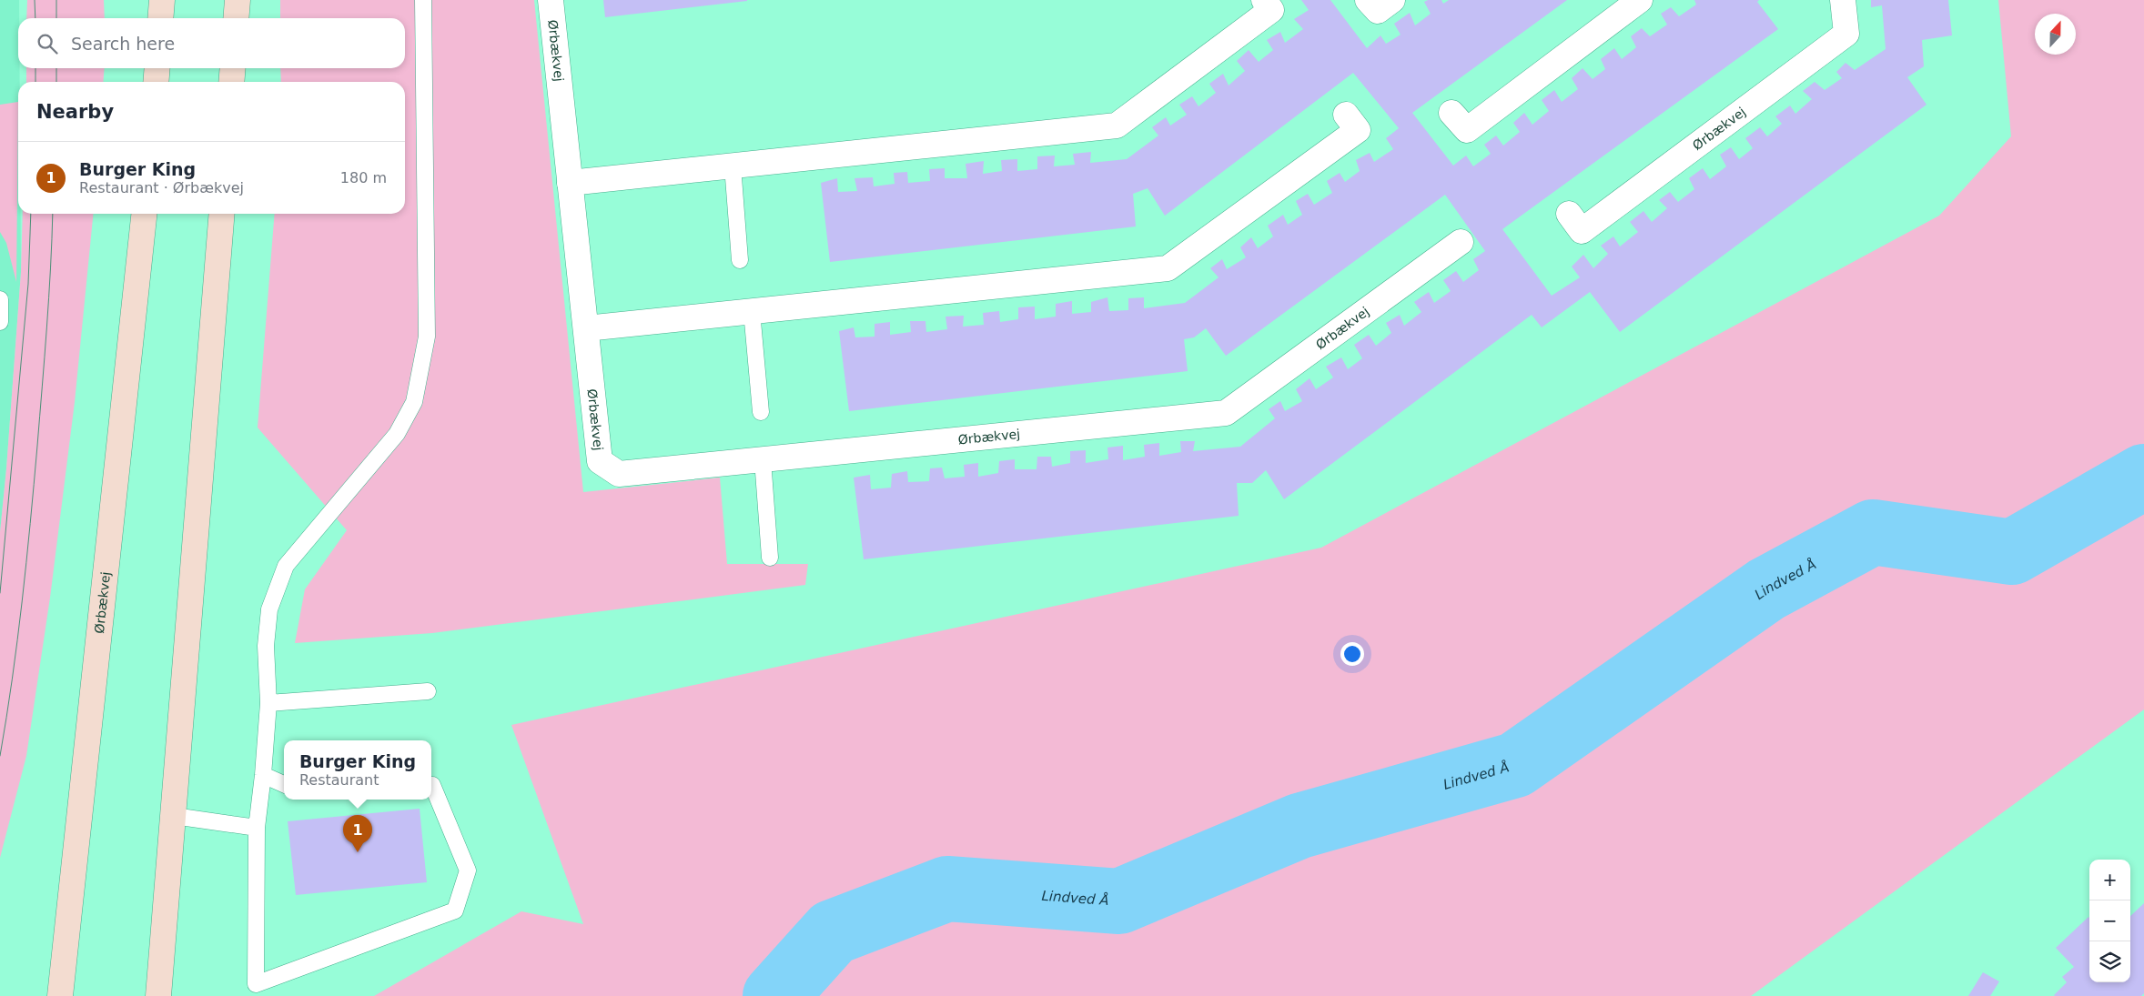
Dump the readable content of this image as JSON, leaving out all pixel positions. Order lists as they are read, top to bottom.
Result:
{
  "streets": {
    "main road": ["Ørbækvej"]
  },
  "water": ["Lindved Å"],
  "north": "top",
  "page": {
    "search": "Search here",
    "heading": "Nearby",
    "list": [
      {
        "mark": "1",
        "name": "Burger King",
        "note": "Restaurant · Ørbækvej",
        "value": "180 m"
      }
    ],
    "popup": ["Burger King", "Restaurant"],
    "pins": "1",
    "map_buttons": ["+", "−"]
  }
}
